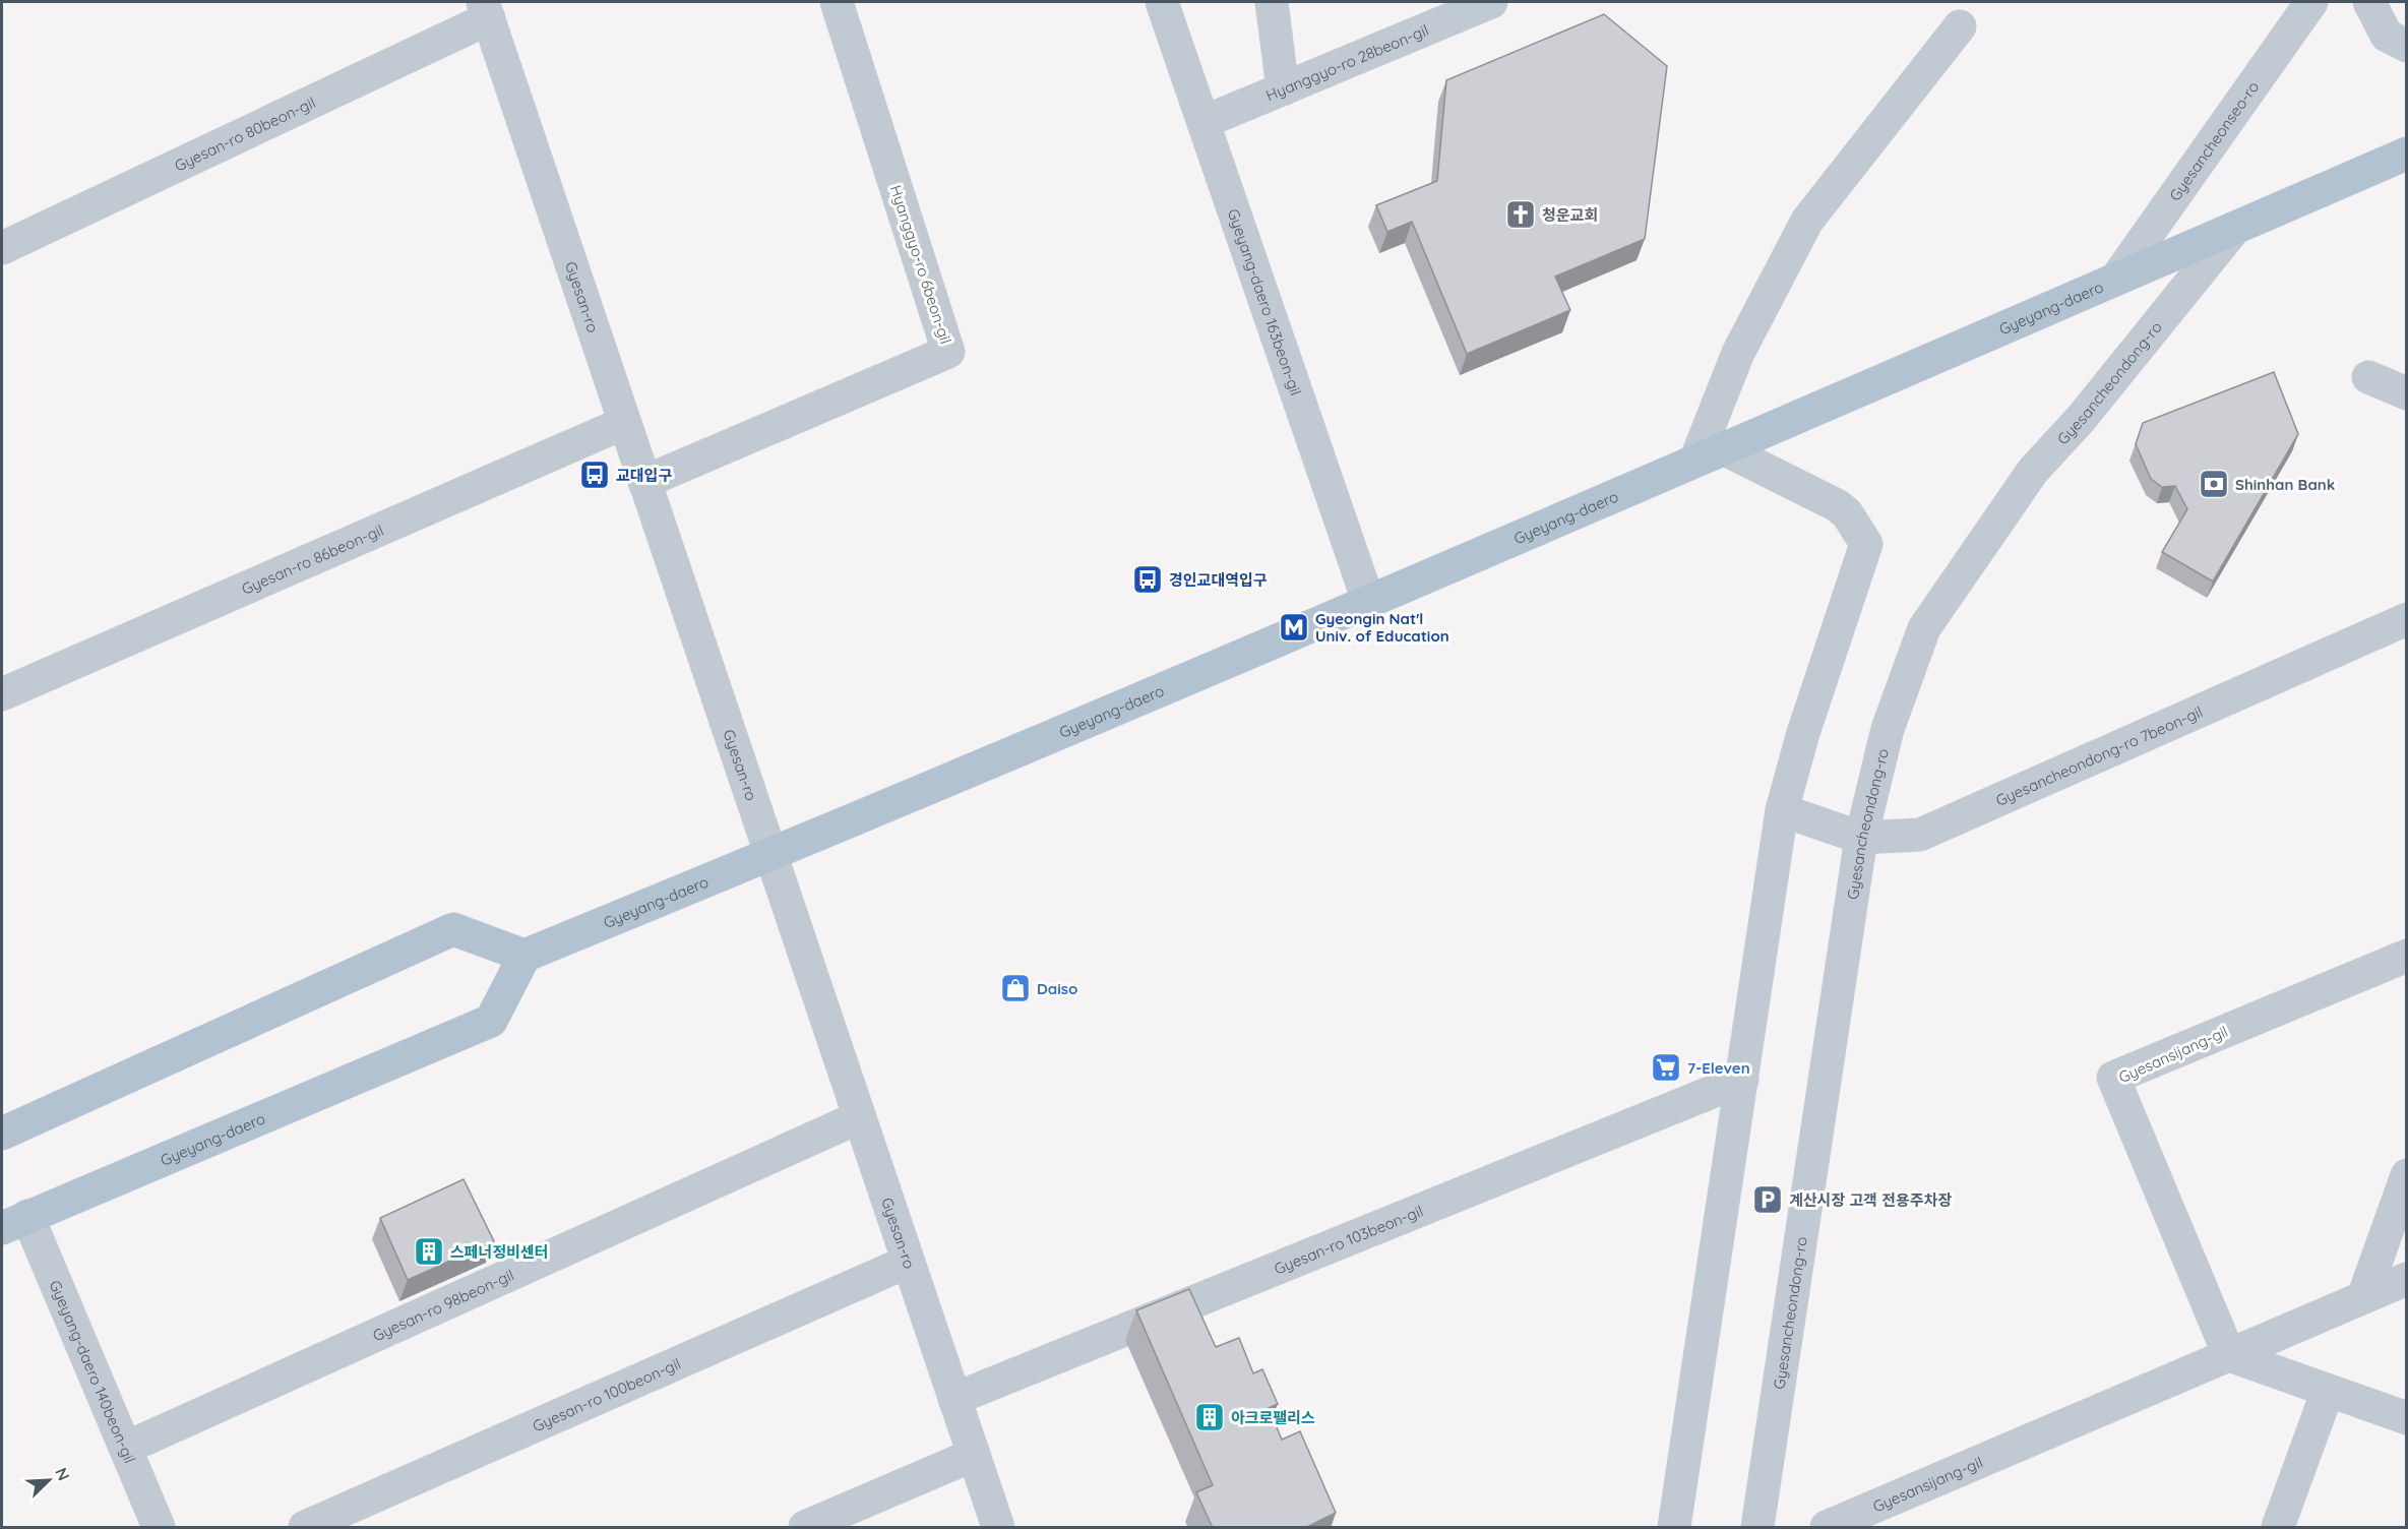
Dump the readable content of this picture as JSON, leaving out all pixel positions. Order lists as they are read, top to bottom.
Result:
{
  "streets": {
    "main road": ["Gyeyang-daero"],
    "street": [
      "Hyanggyo-ro 28beon-gil",
      "Gyesan-ro 80beon-gil",
      "Gyesancheonseo-ro",
      "Hyanggyo-ro 6beon-gil",
      "Gyesan-ro",
      "Gyeyang-daero 163beon-gil",
      "Gyesancheondong-ro",
      "Gyesan-ro 86beon-gil",
      "Gyesancheondong-ro 7beon-gil",
      "Gyesansijang-gil",
      "Gyesan-ro 103beon-gil",
      "Gyesan-ro 98beon-gil",
      "Gyeyang-daero 140beon-gil",
      "Gyesan-ro 100beon-gil"
    ]
  },
  "crossings": [
    ["Hyanggyo-ro 28beon-gil", "Gyeyang-daero 163beon-gil"],
    ["Gyesan-ro 80beon-gil", "Gyesan-ro"],
    ["Gyesancheonseo-ro", "Gyeyang-daero"],
    ["Hyanggyo-ro 6beon-gil", "Gyesan-ro"],
    ["Gyesan-ro", "Gyeyang-daero"],
    ["Gyesan-ro", "Gyesan-ro 86beon-gil"],
    ["Gyesan-ro", "Gyesan-ro 103beon-gil"],
    ["Gyesan-ro", "Gyesan-ro 98beon-gil"],
    ["Gyesan-ro", "Gyesan-ro 100beon-gil"],
    ["Gyeyang-daero 163beon-gil", "Gyeyang-daero"],
    ["Gyeyang-daero", "Gyesancheondong-ro"],
    ["Gyeyang-daero", "Gyeyang-daero 140beon-gil"],
    ["Gyesancheondong-ro", "Gyesancheondong-ro 7beon-gil"],
    ["Gyesan-ro 98beon-gil", "Gyeyang-daero 140beon-gil"]
  ],
  "places": {
    "church": ["청운교회"],
    "bus stop": ["교대입구", "경인교대역입구"],
    "bank": ["Shinhan Bank"],
    "metro station": ["Gyeongin Nat'l Univ. of Education"],
    "shop": ["Daiso"],
    "supermarket": ["7-Eleven"],
    "parking": ["계산시장 고객 전용주차장"],
    "building": ["스페너정비센터", "아크로팰리스"]
  },
  "north": "top right"
}
